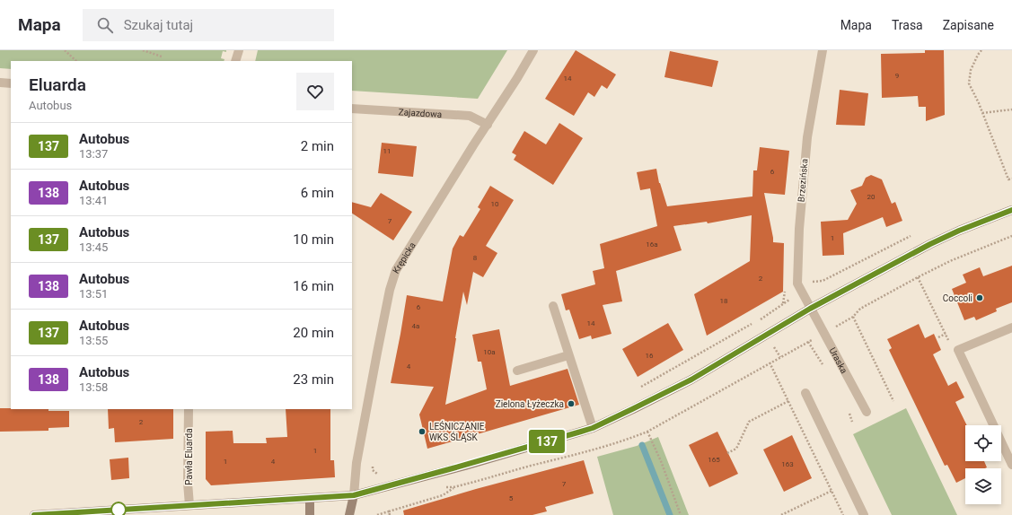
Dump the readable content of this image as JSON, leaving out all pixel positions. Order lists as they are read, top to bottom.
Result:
{
  "streets": {
    "street": [
      "Zajazdowa",
      "Brzezińska",
      "Krępicka",
      "Uraska",
      "Pawła Eluarda"
    ]
  },
  "crossings": [
    ["Zajazdowa", "Krępicka"],
    ["Brzezińska", "Uraska"]
  ],
  "places": ["Coccoli", "Zielona Łyżeczka", "LEŚNICZANIE WKS ŚLĄSK"],
  "lines": ["bus line 137"],
  "house_numbers": [
    "9",
    "14",
    "11",
    "6",
    "20",
    "10",
    "7",
    "1",
    "16a",
    "8",
    "2",
    "18",
    "6",
    "14",
    "4a",
    "10a",
    "16",
    "4",
    "2",
    "1",
    "165",
    "1",
    "4",
    "163",
    "7",
    "5"
  ],
  "page": {
    "header": "Mapa",
    "search": "Szukaj tutaj",
    "nav": ["Mapa", "Trasa", "Zapisane"],
    "on_map": "137",
    "heading": ["Eluarda", "Autobus"],
    "list": [
      {
        "mark": "137",
        "name": "Autobus",
        "note": "13:37",
        "value": "2 min"
      },
      {
        "mark": "138",
        "name": "Autobus",
        "note": "13:41",
        "value": "6 min"
      },
      {
        "mark": "137",
        "name": "Autobus",
        "note": "13:45",
        "value": "10 min"
      },
      {
        "mark": "138",
        "name": "Autobus",
        "note": "13:51",
        "value": "16 min"
      },
      {
        "mark": "137",
        "name": "Autobus",
        "note": "13:55",
        "value": "20 min"
      },
      {
        "mark": "138",
        "name": "Autobus",
        "note": "13:58",
        "value": "23 min"
      }
    ]
  }
}
